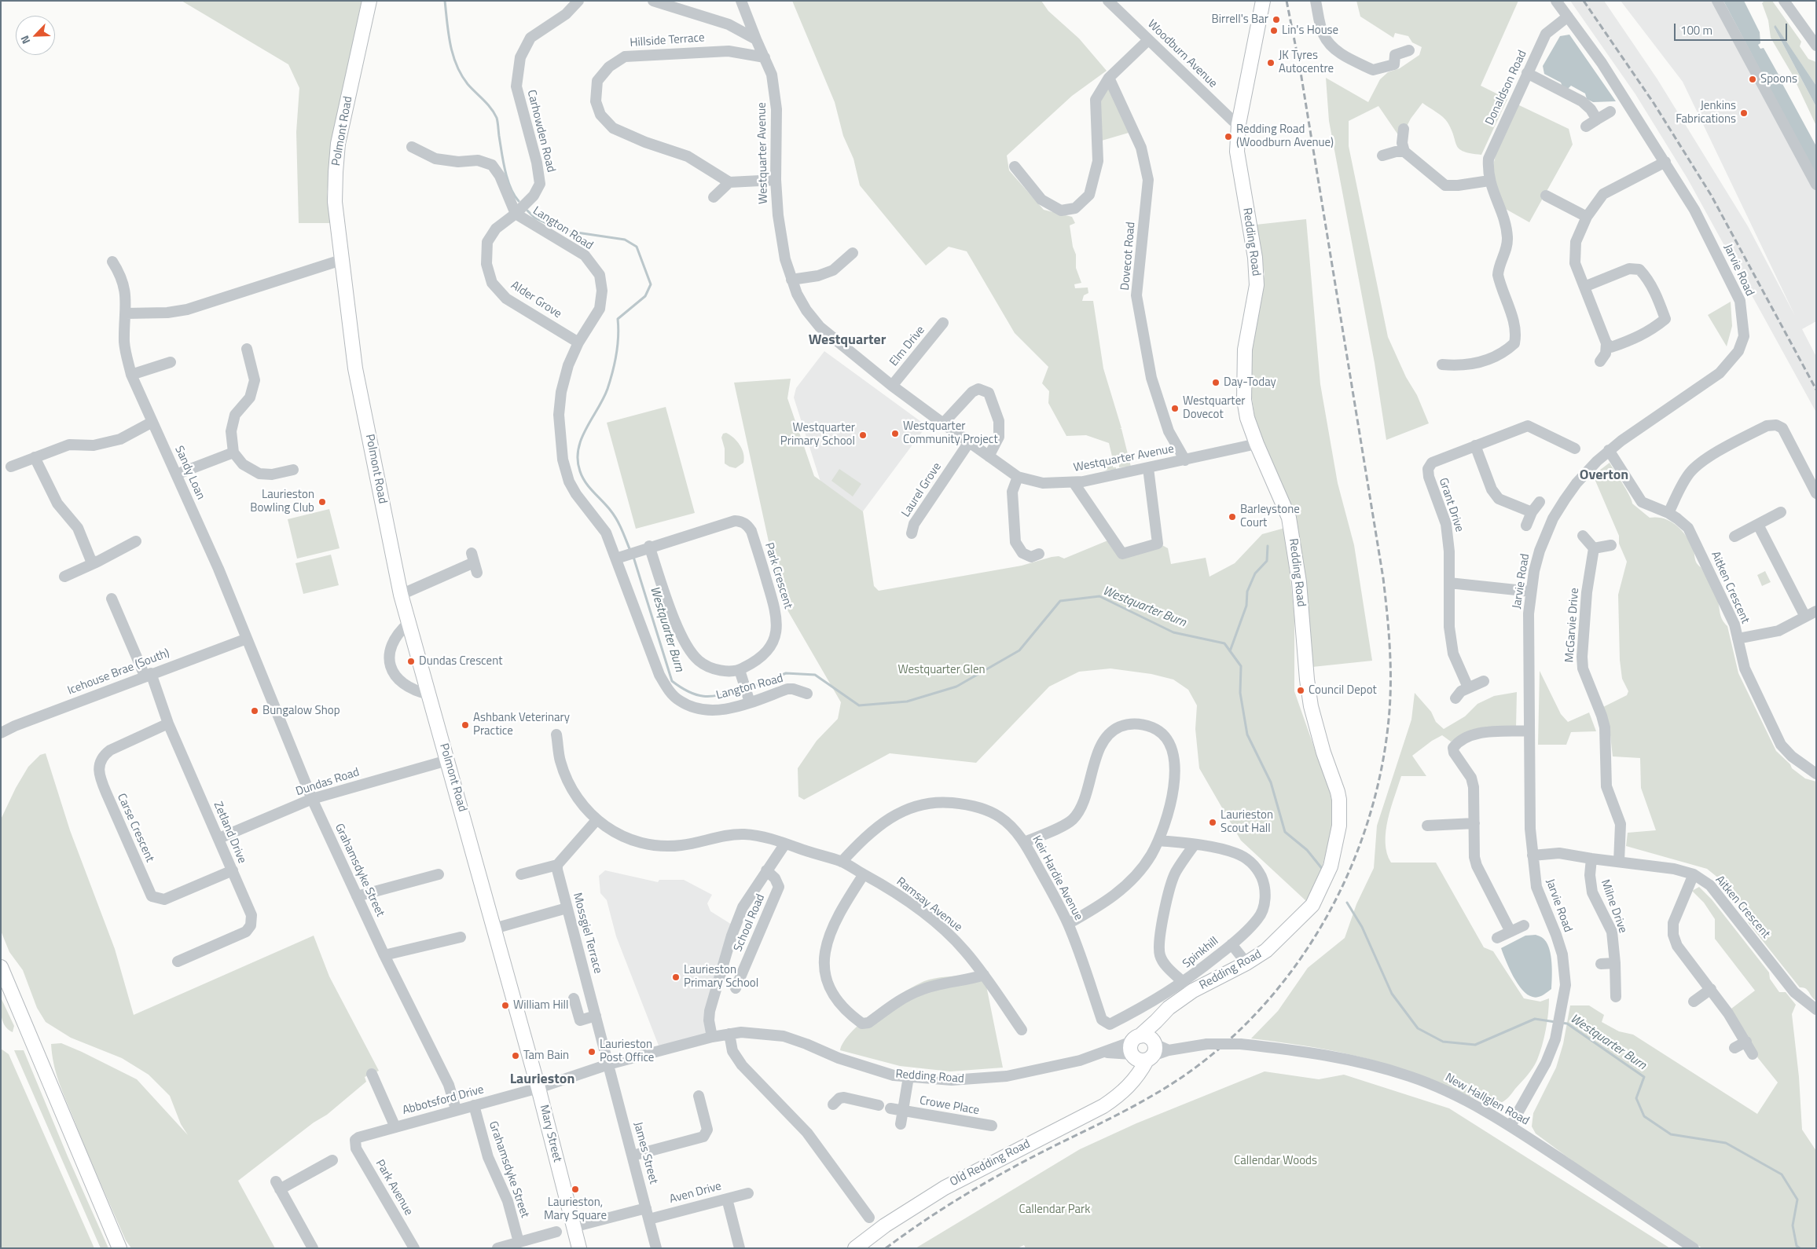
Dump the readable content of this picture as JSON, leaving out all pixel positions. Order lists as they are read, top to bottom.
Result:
{
  "streets": {
    "main road": [
      "Polmont Road",
      "Redding Road",
      "Mary Street",
      "Old Redding Road"
    ],
    "street": [
      "Hillside Terrace",
      "Woodburn Avenue",
      "Donaldson Road",
      "Carhowden Road",
      "Westquarter Avenue",
      "Langton Road",
      "Dovecot Road",
      "Jarvie Road",
      "Alder Grove",
      "Elm Drive",
      "Sandy Loan",
      "Laurel Grove",
      "Grant Drive",
      "Park Crescent",
      "Aitken Crescent",
      "McGarvie Drive",
      "Icehouse Brae (South)",
      "Dundas Road",
      "Carse Crescent",
      "Zetland Drive",
      "Grahamsdyke Street",
      "Keir Hardie Avenue",
      "Ramsay Avenue",
      "Milne Drive",
      "School Road",
      "Mossgiel Terrace",
      "Spinkhill",
      "New Hallglen Road",
      "Abbotsford Drive",
      "Crowe Place",
      "James Street",
      "Park Avenue",
      "Aven Drive"
    ]
  },
  "crossings": [
    ["Hillside Terrace", "Westquarter Avenue"],
    ["Woodburn Avenue", "Redding Road"],
    ["Donaldson Road", "Jarvie Road"],
    ["Polmont Road", "Dundas Road"],
    ["Polmont Road", "Mary Street"],
    ["Carhowden Road", "Langton Road"],
    ["Carhowden Road", "Alder Grove"],
    ["Westquarter Avenue", "Redding Road"],
    ["Westquarter Avenue", "Dovecot Road"],
    ["Westquarter Avenue", "Elm Drive"],
    ["Westquarter Avenue", "Laurel Grove"],
    ["Langton Road", "Alder Grove"],
    ["Langton Road", "Park Crescent"],
    ["Redding Road", "School Road"],
    ["Redding Road", "Mossgiel Terrace"],
    ["Redding Road", "New Hallglen Road"],
    ["Redding Road", "Abbotsford Drive"],
    ["Redding Road", "Crowe Place"],
    ["Redding Road", "James Street"],
    ["Redding Road", "Old Redding Road"],
    ["Jarvie Road", "Aitken Crescent"],
    ["Jarvie Road", "New Hallglen Road"],
    ["Sandy Loan", "Icehouse Brae (South)"],
    ["Sandy Loan", "Grahamsdyke Street"],
    ["Aitken Crescent", "McGarvie Drive"],
    ["Aitken Crescent", "Milne Drive"],
    ["Icehouse Brae (South)", "Zetland Drive"],
    ["Icehouse Brae (South)", "Grahamsdyke Street"],
    ["Dundas Road", "Zetland Drive"],
    ["Dundas Road", "Grahamsdyke Street"],
    ["Carse Crescent", "Zetland Drive"],
    ["Grahamsdyke Street", "Abbotsford Drive"],
    ["Grahamsdyke Street", "Aven Drive"],
    ["Keir Hardie Avenue", "Ramsay Avenue"],
    ["Keir Hardie Avenue", "Spinkhill"],
    ["Ramsay Avenue", "School Road"],
    ["Mossgiel Terrace", "Abbotsford Drive"],
    ["Mossgiel Terrace", "James Street"],
    ["New Hallglen Road", "Old Redding Road"],
    ["Abbotsford Drive", "Mary Street"],
    ["Abbotsford Drive", "James Street"],
    ["Abbotsford Drive", "Park Avenue"],
    ["Mary Street", "Aven Drive"],
    ["James Street", "Aven Drive"]
  ],
  "districts": ["Westquarter", "Overton", "Laurieston"],
  "water": ["Westquarter Burn"],
  "parks": ["Westquarter Glen", "Callendar Woods", "Callendar Park"],
  "places": [
    "Birrell's Bar",
    "Lin's House",
    "JK Tyres Autocentre",
    "Spoons",
    "Jenkins Fabrications",
    "Redding Road (Woodburn Avenue)",
    "Day-Today",
    "Westquarter Dovecot",
    "Westquarter Community Project",
    "Westquarter Primary School",
    "Laurieston Bowling Club",
    "Barleystone Court",
    "Dundas Crescent",
    "Council Depot",
    "Bungalow Shop",
    "Ashbank Veterinary Practice",
    "Laurieston Scout Hall",
    "Laurieston Primary School",
    "William Hill",
    "Laurieston Post Office",
    "Tam Bain",
    "Laurieston, Mary Square"
  ],
  "scale_bar": "100 m",
  "north": "bottom left"
}
